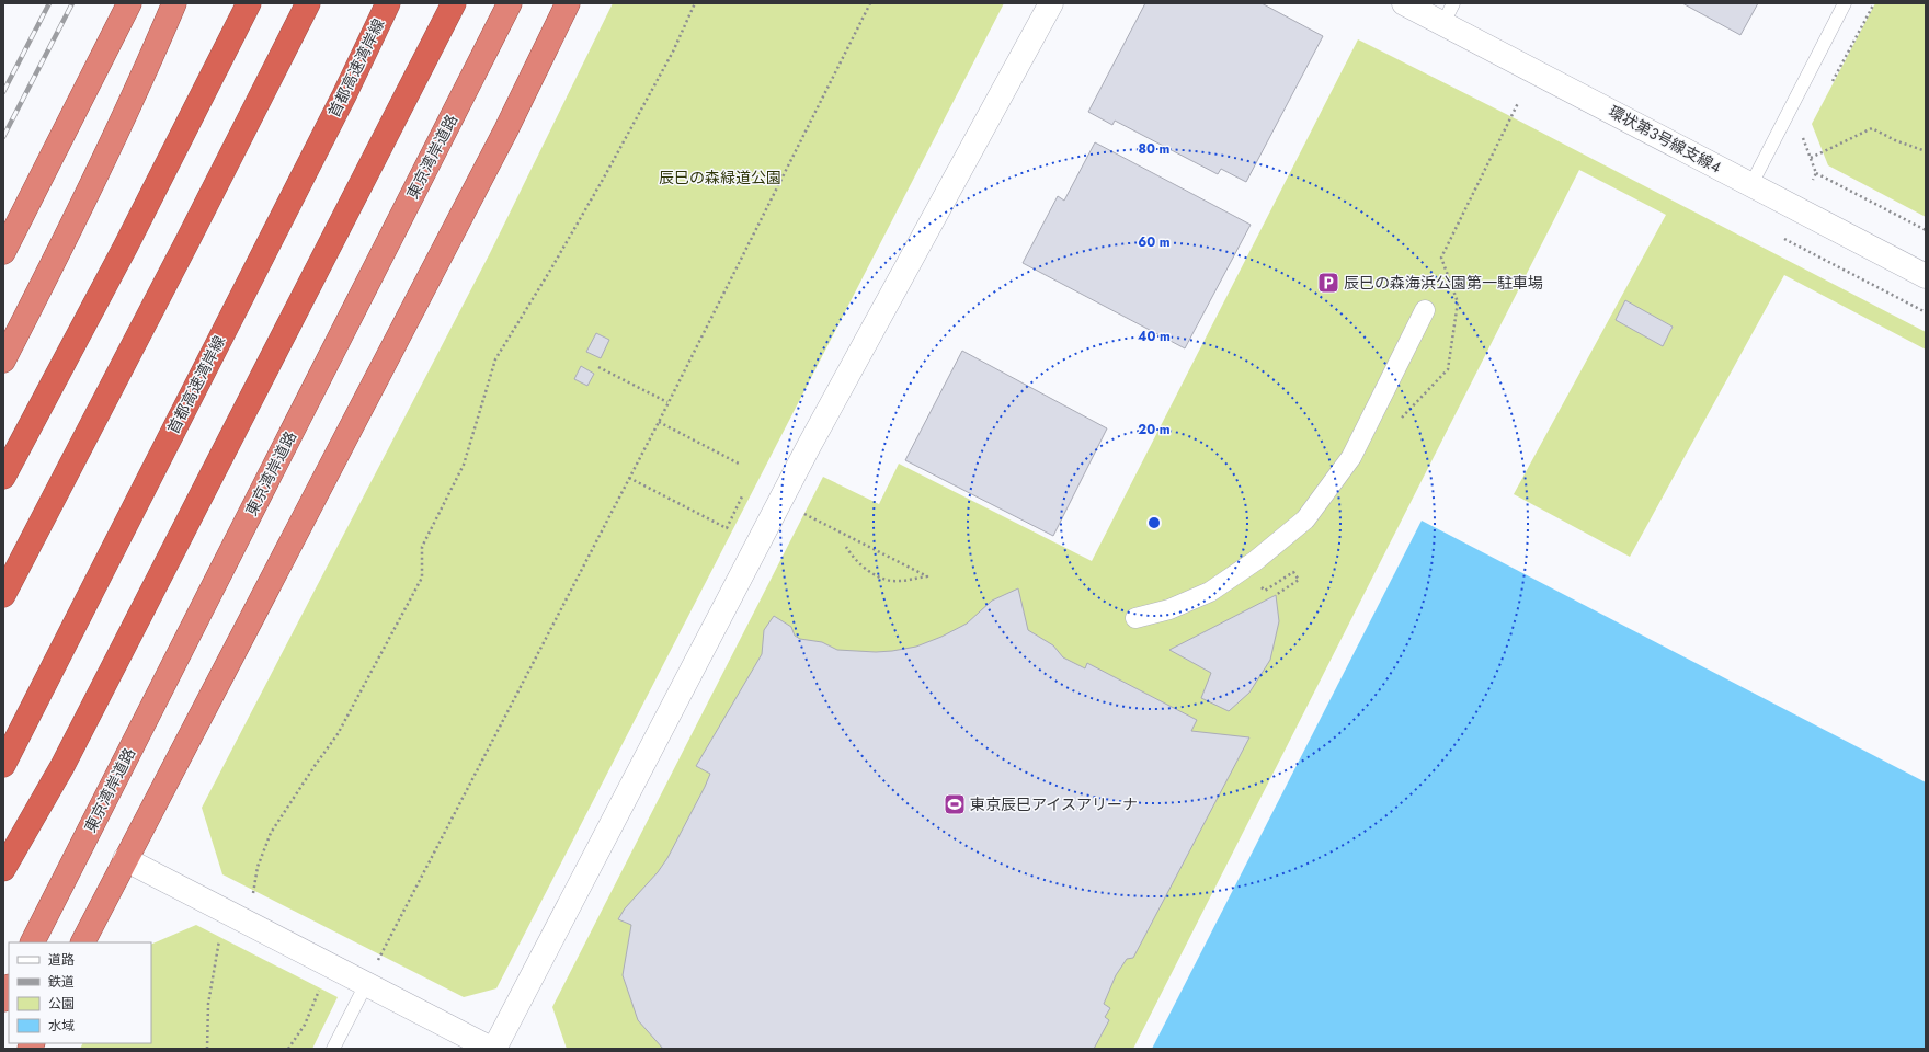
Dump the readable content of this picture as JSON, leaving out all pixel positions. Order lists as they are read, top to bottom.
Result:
{
  "streets": {
    "highway": ["首都高速湾岸線", "東京湾岸道路"],
    "street": ["環状第3号線支線4"]
  },
  "parks": ["辰巳の森緑道公園"],
  "places": {
    "parking": ["辰巳の森海浜公園第一駐車場"],
    "sports": ["東京辰巳アイスアリーナ"]
  },
  "legend": [
    "道路",
    "鉄道",
    "公園",
    "水域"
  ],
  "rings": [
    "80 m",
    "60 m",
    "40 m",
    "20 m"
  ]
}
